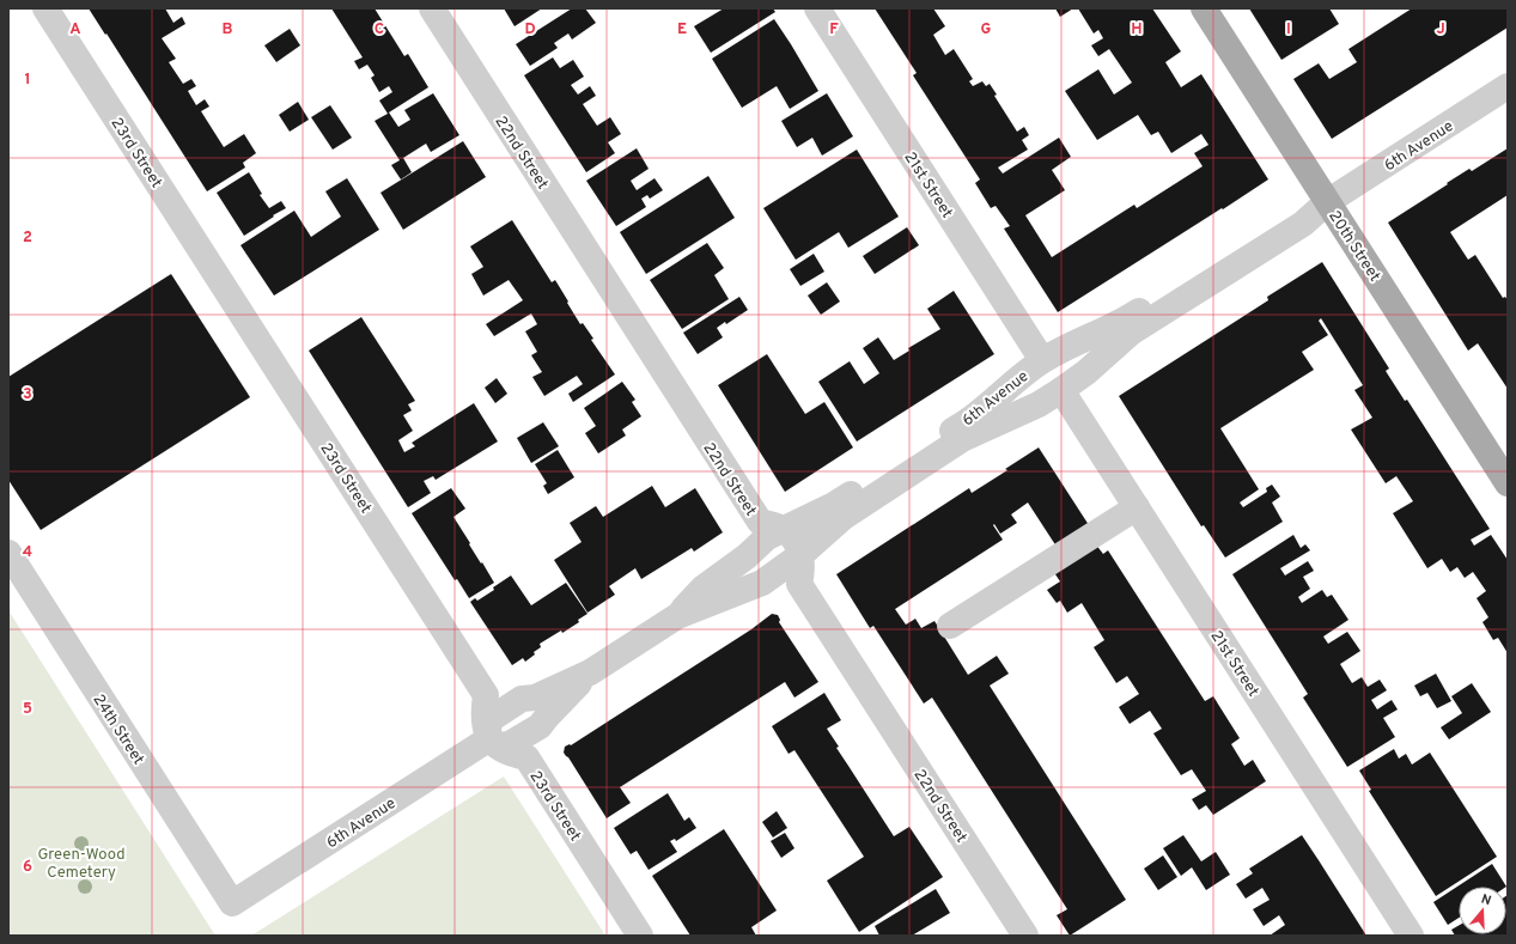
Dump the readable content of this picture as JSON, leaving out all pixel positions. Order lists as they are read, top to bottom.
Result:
{
  "streets": {
    "main road": ["20th Street"],
    "street": [
      "6th Avenue",
      "23rd Street",
      "22nd Street",
      "21st Street",
      "24th Street"
    ]
  },
  "crossings": [
    ["6th Avenue", "23rd Street"],
    ["6th Avenue", "22nd Street"],
    ["6th Avenue", "21st Street"],
    ["6th Avenue", "20th Street"],
    ["6th Avenue", "24th Street"]
  ],
  "parks": ["Green-Wood Cemetery"],
  "north": "top",
  "grid": {
    "columns": [
      "A",
      "B",
      "C",
      "D",
      "E",
      "F",
      "G",
      "H",
      "I",
      "J"
    ],
    "rows": [
      "1",
      "2",
      "3",
      "4",
      "5",
      "6"
    ]
  }
}
